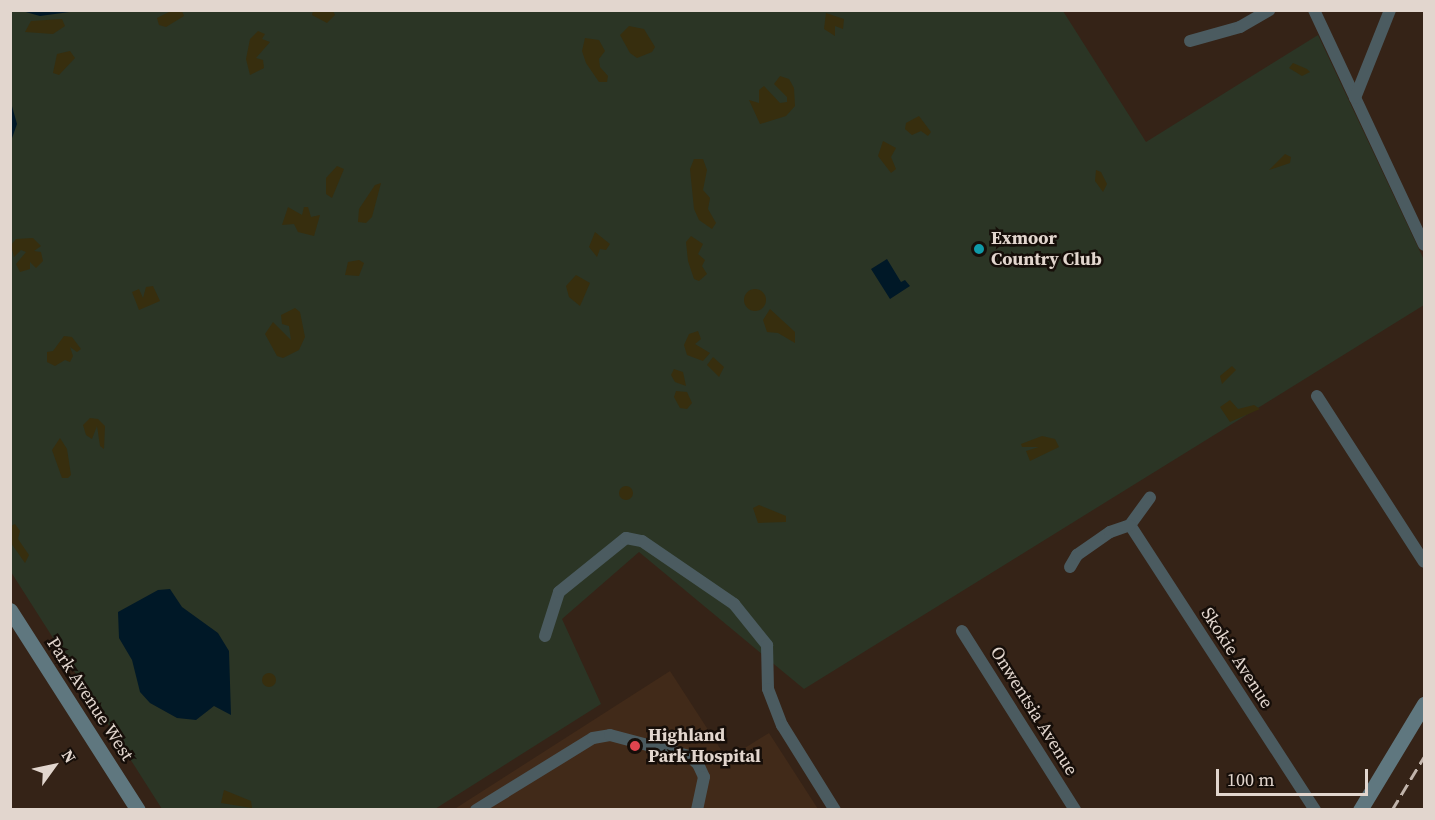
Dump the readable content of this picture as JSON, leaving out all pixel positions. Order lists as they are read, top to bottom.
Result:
{
  "streets": {
    "street": ["Skokie Avenue", "Park Avenue West", "Onwentsia Avenue"]
  },
  "places": ["Exmoor Country Club", "Highland Park Hospital"],
  "scale_bar": "100 m",
  "north": "top right"
}
